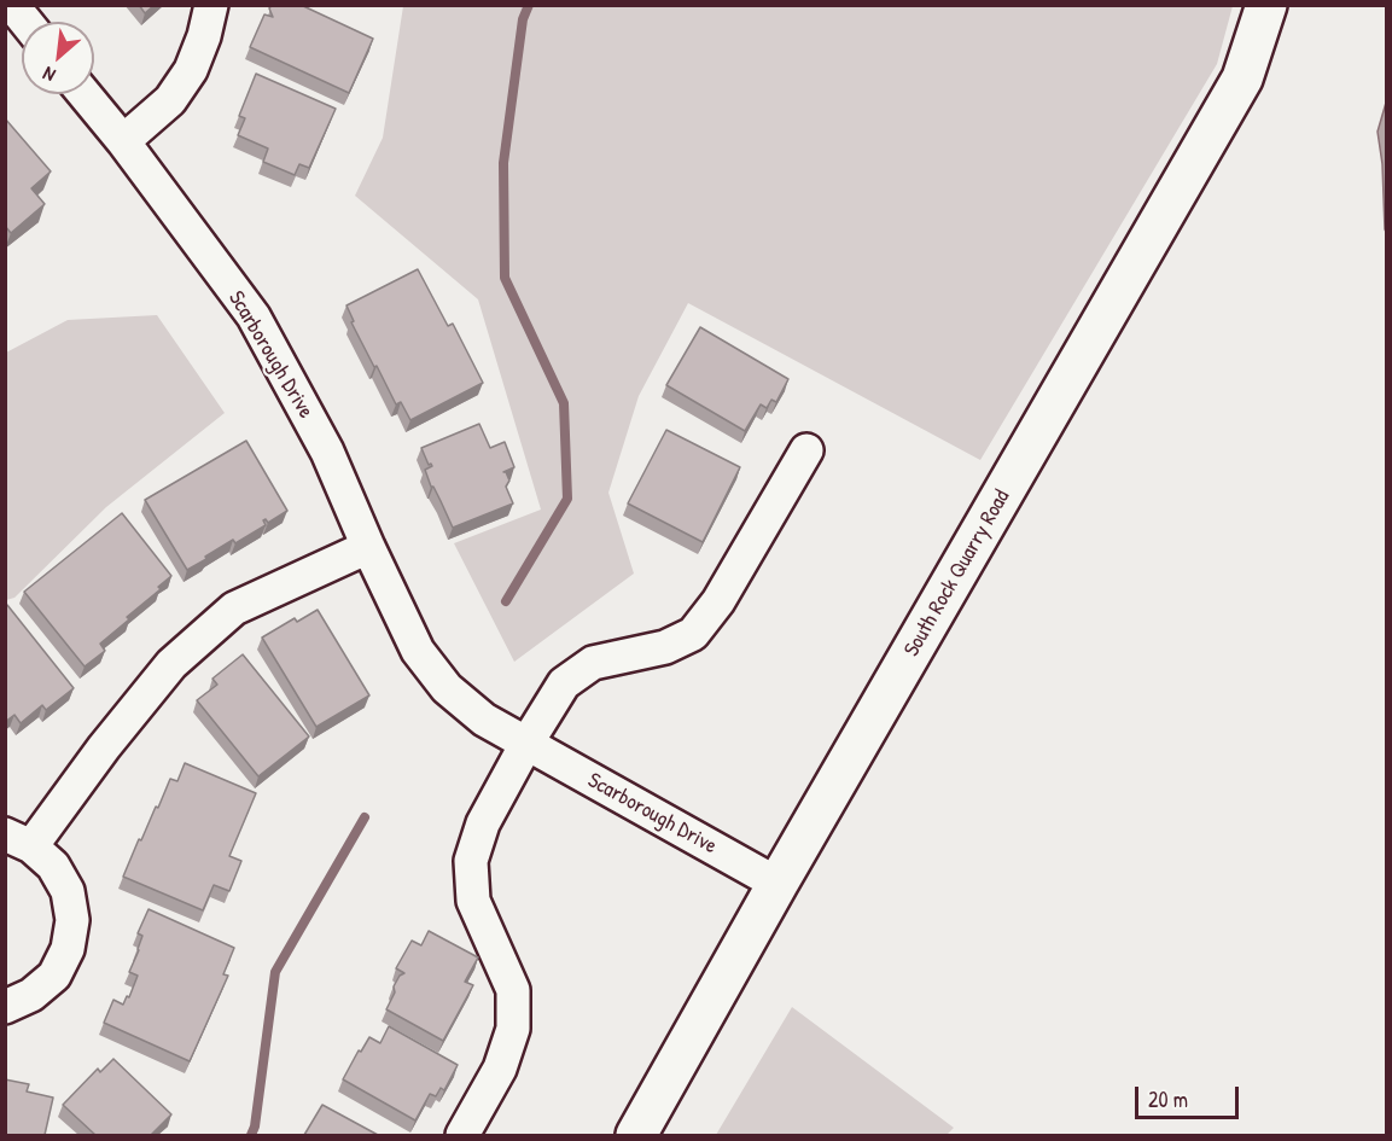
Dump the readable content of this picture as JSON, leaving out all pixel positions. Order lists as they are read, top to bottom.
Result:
{
  "streets": {
    "street": ["Scarborough Drive", "South Rock Quarry Road"]
  },
  "crossings": [
    ["Scarborough Drive", "South Rock Quarry Road"]
  ],
  "scale_bar": "20 m",
  "north": "bottom left"
}
